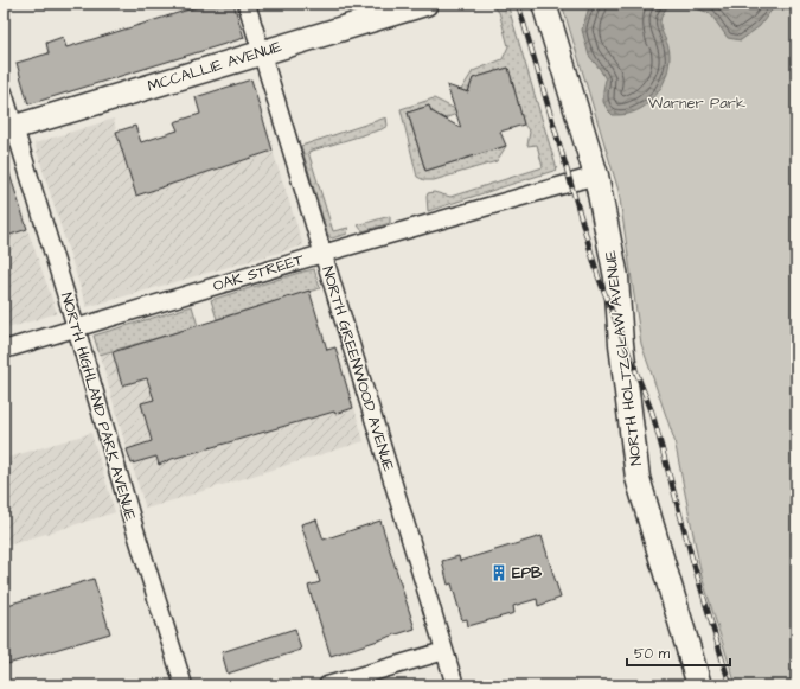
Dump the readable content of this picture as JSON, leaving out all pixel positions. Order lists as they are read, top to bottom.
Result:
{
  "streets": {
    "main road": ["MCCALLIE AVENUE", "NORTH HOLTZCLAW AVENUE"],
    "street": ["OAK STREET", "NORTH GREENWOOD AVENUE", "NORTH HIGHLAND PARK AVENUE"]
  },
  "crossings": [
    ["MCCALLIE AVENUE", "NORTH GREENWOOD AVENUE"],
    ["MCCALLIE AVENUE", "NORTH HIGHLAND PARK AVENUE"],
    ["OAK STREET", "NORTH HOLTZCLAW AVENUE"],
    ["OAK STREET", "NORTH GREENWOOD AVENUE"],
    ["OAK STREET", "NORTH HIGHLAND PARK AVENUE"]
  ],
  "parks": ["Warner Park"],
  "places": {
    "building": ["EPB"]
  },
  "scale_bar": "50 m"
}
